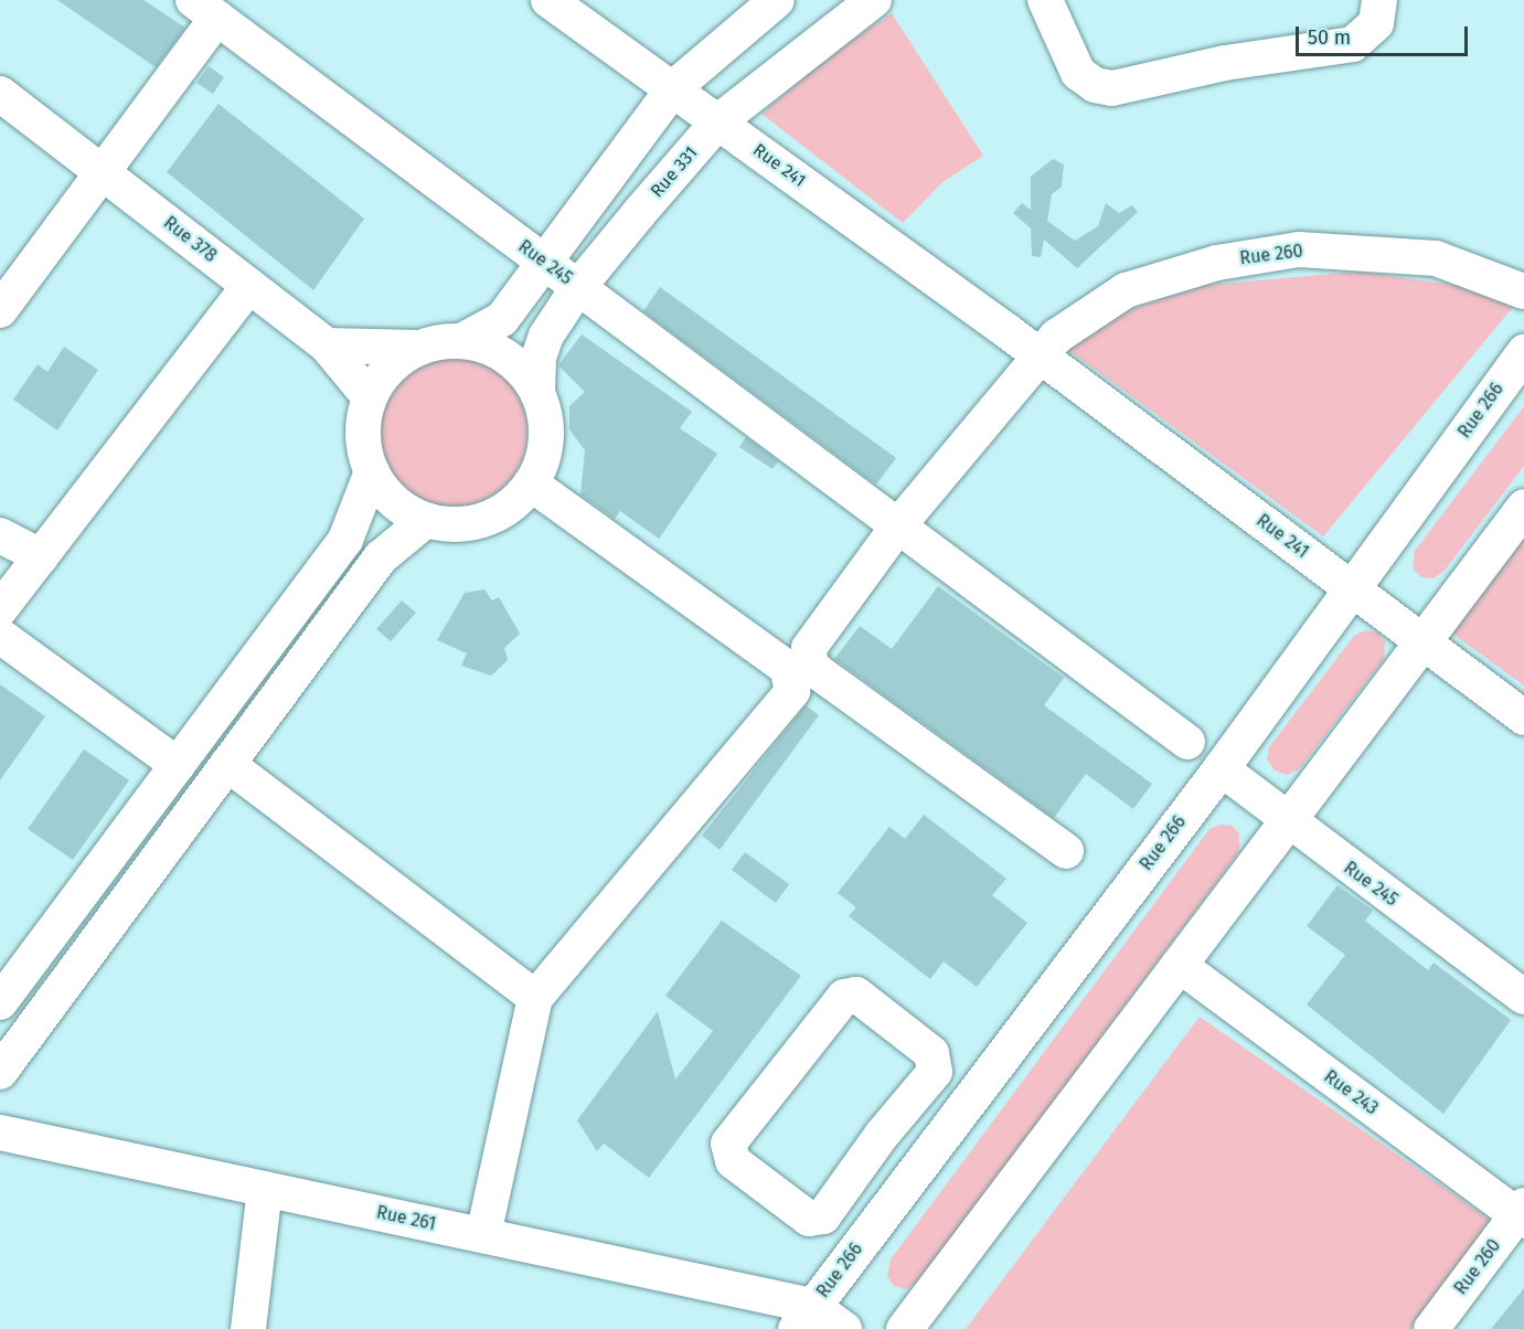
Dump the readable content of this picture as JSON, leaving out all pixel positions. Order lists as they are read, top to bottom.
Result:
{
  "streets": {
    "main road": ["Rue 266"],
    "street": [
      "Rue 241",
      "Rue 331",
      "Rue 378",
      "Rue 260",
      "Rue 245",
      "Rue 243",
      "Rue 261"
    ]
  },
  "crossings": [
    ["Rue 241", "Rue 331"],
    ["Rue 241", "Rue 260"],
    ["Rue 241", "Rue 266"],
    ["Rue 331", "Rue 378"],
    ["Rue 331", "Rue 245"],
    ["Rue 260", "Rue 245"],
    ["Rue 260", "Rue 243"],
    ["Rue 245", "Rue 266"],
    ["Rue 266", "Rue 261"]
  ],
  "scale_bar": "50 m"
}
